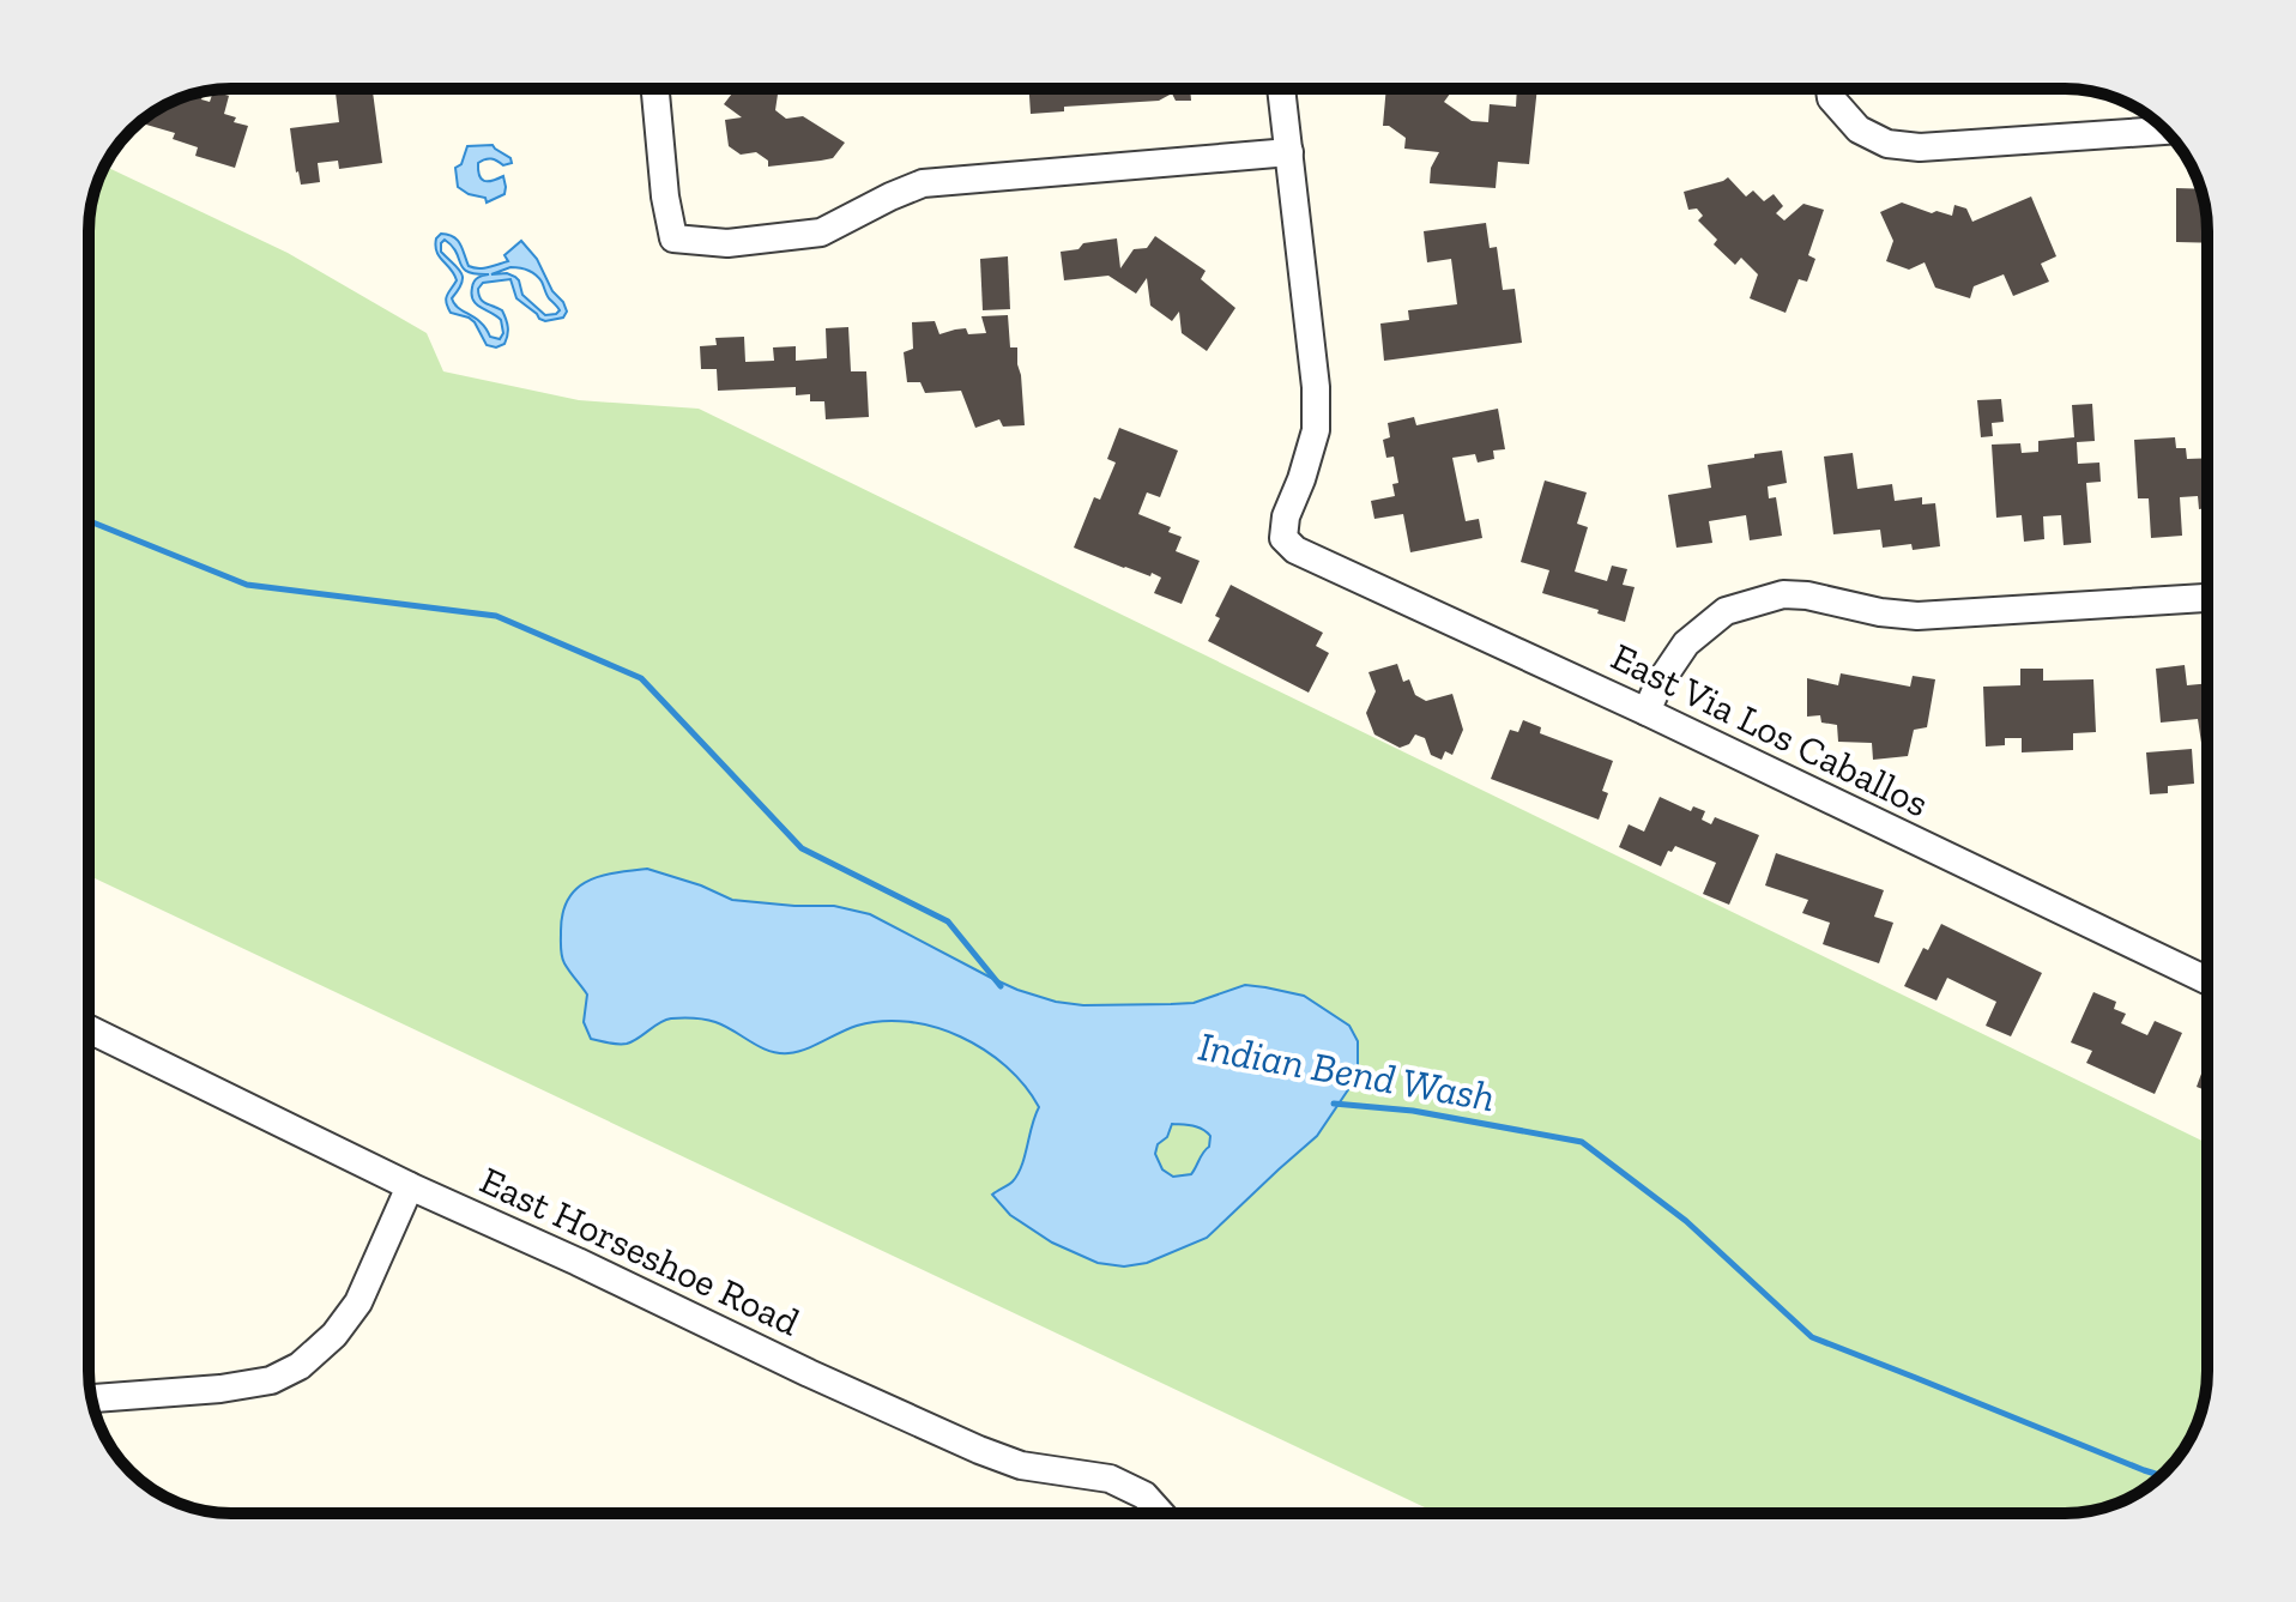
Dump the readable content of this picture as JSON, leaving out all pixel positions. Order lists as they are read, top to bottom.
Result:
{
  "streets": {
    "street": ["East Via Los Caballos", "East Horseshoe Road"]
  },
  "water": ["Indian Bend Wash"]
}
